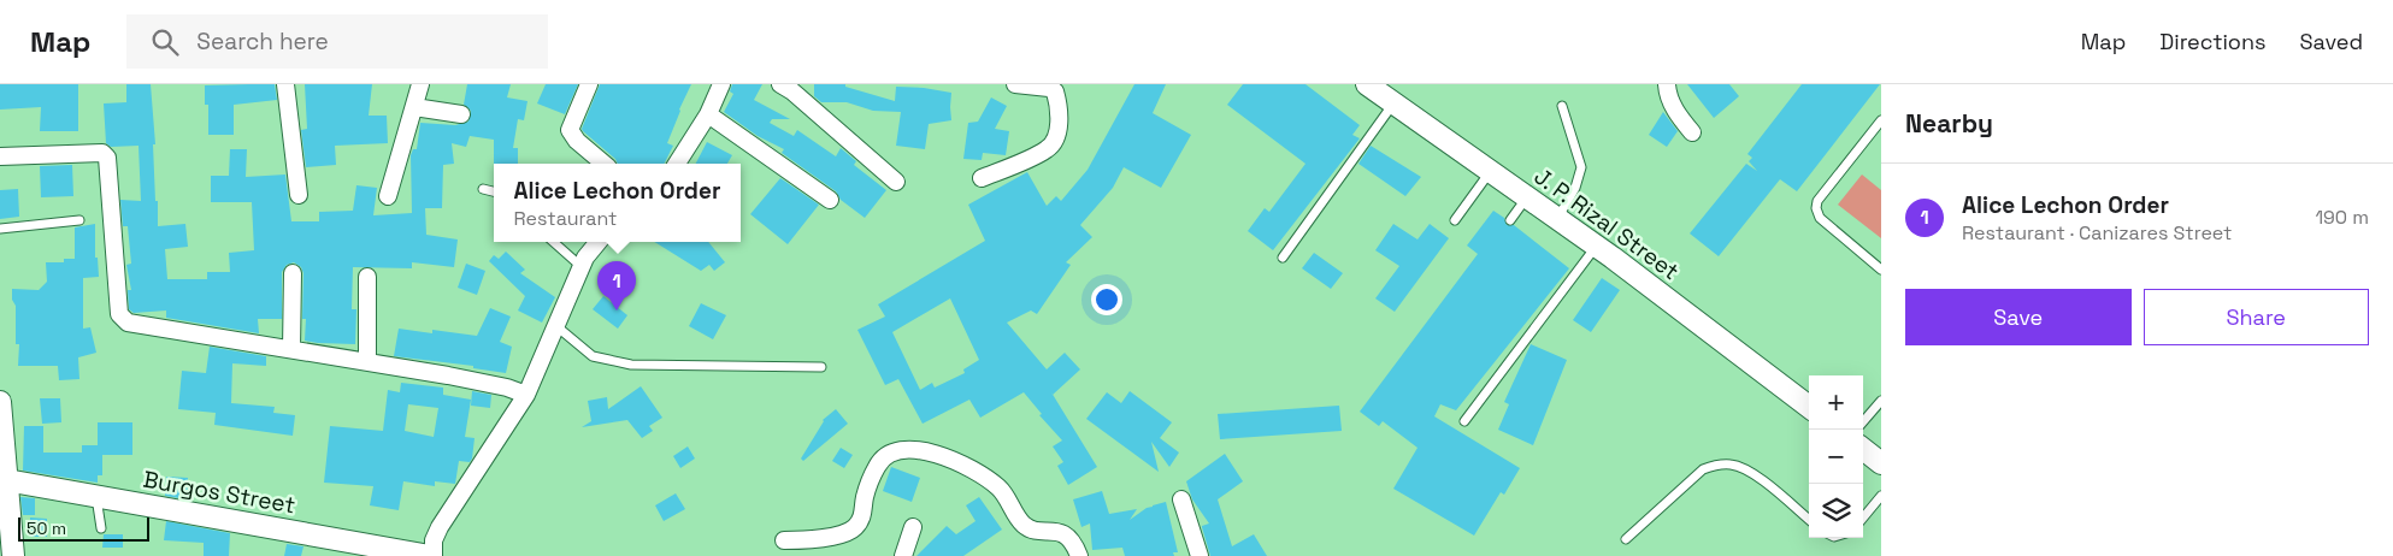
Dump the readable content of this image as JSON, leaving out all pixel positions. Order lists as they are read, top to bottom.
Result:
{
  "streets": {
    "street": ["J. P. Rizal Street", "Burgos Street"]
  },
  "scale_bar": "50 m",
  "page": {
    "header": "Map",
    "search": "Search here",
    "nav": ["Map", "Directions", "Saved"],
    "heading": "Nearby",
    "list": [
      {
        "mark": "1",
        "name": "Alice Lechon Order",
        "note": "Restaurant · Canizares Street",
        "value": "190 m"
      }
    ],
    "popup": ["Alice Lechon Order", "Restaurant"],
    "pins": "1",
    "buttons": ["Save", "Share"],
    "map_buttons": ["+", "−"],
    "scale": "50 m"
  }
}
